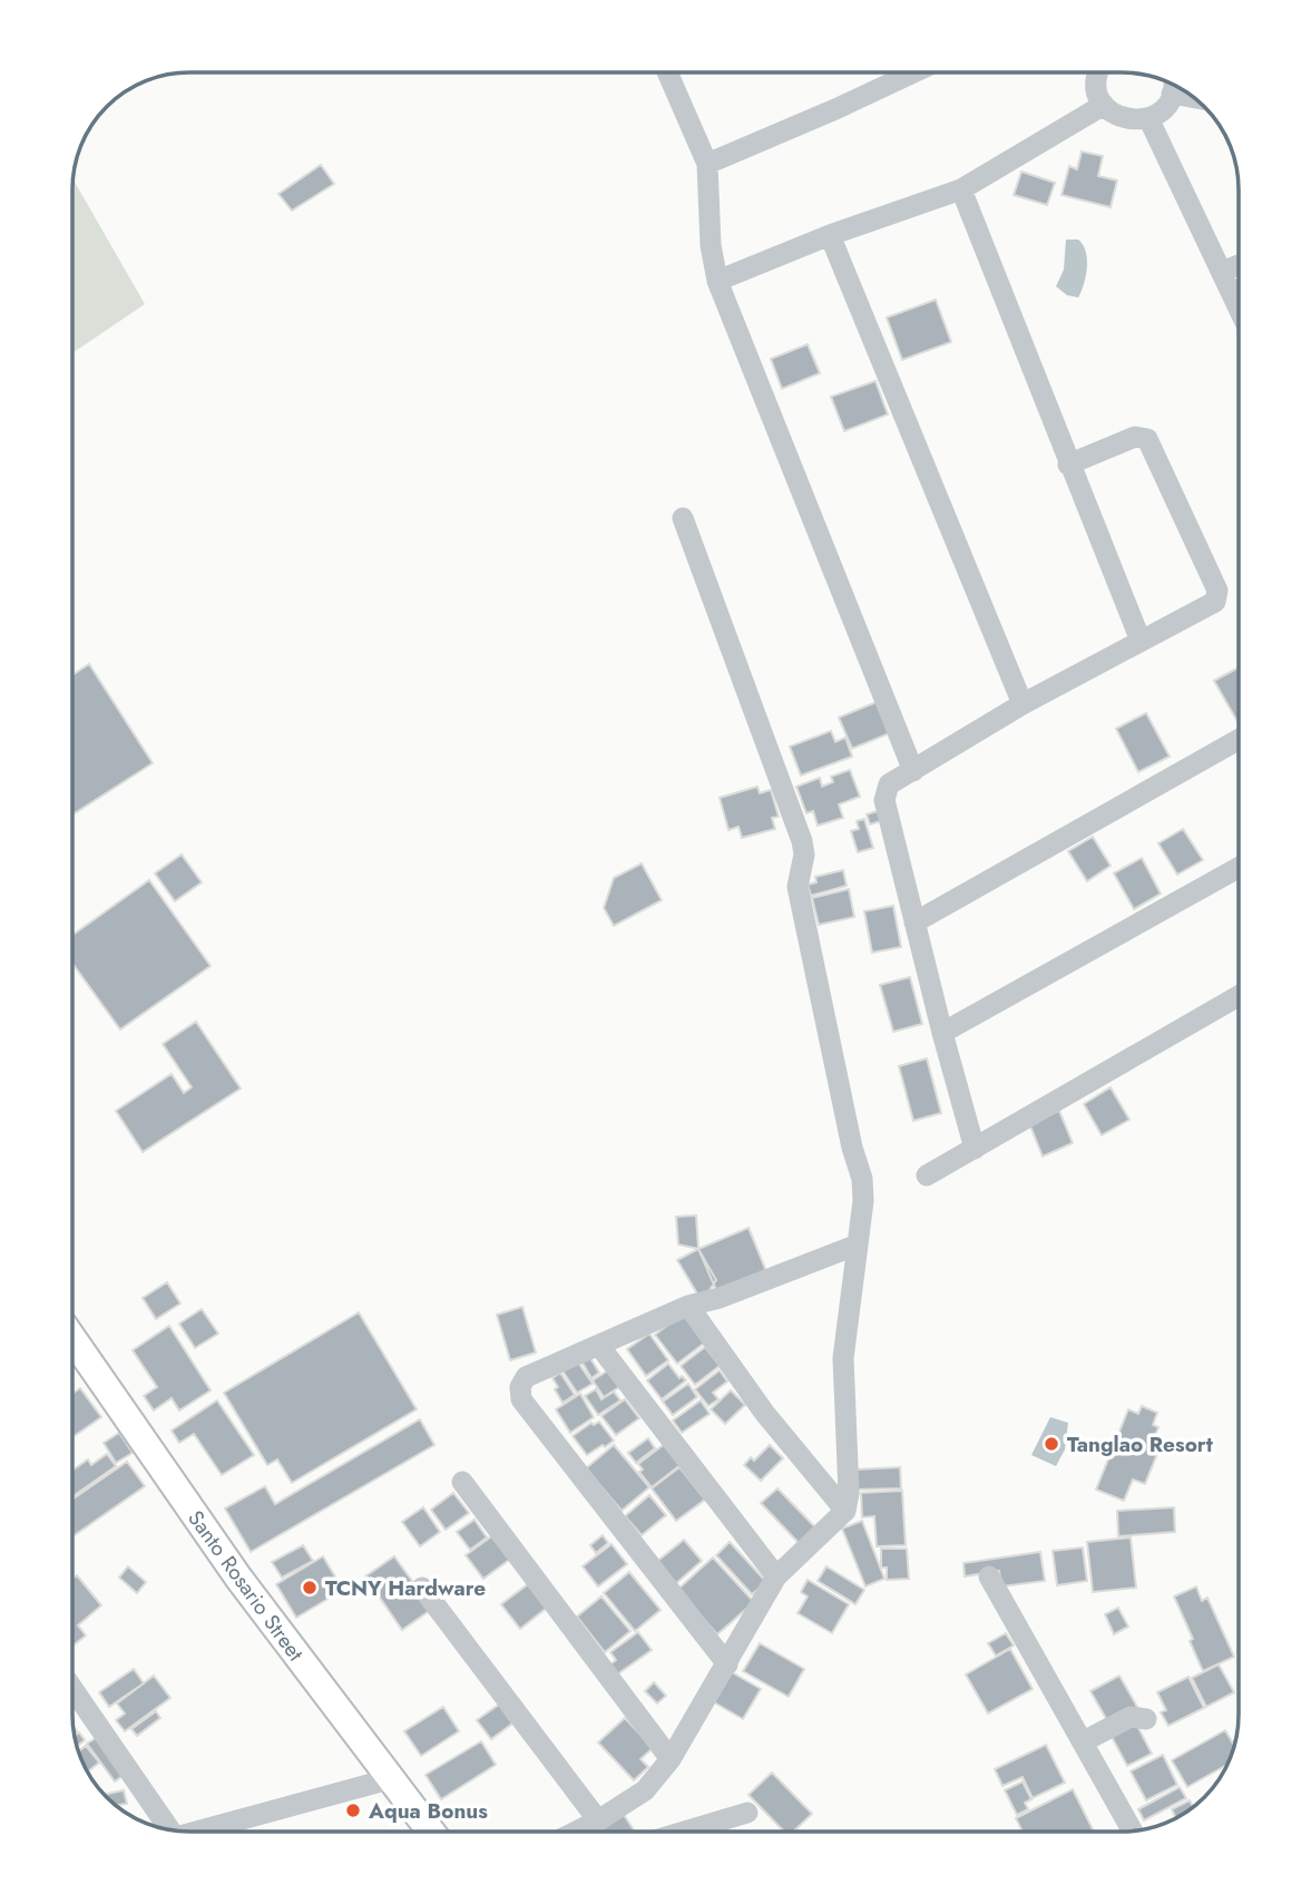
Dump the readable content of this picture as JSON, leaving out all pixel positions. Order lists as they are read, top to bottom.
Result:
{
  "streets": {
    "main road": ["Santo Rosario Street"]
  },
  "places": ["Tanglao Resort", "TCNY Hardware", "Aqua Bonus"]
}
